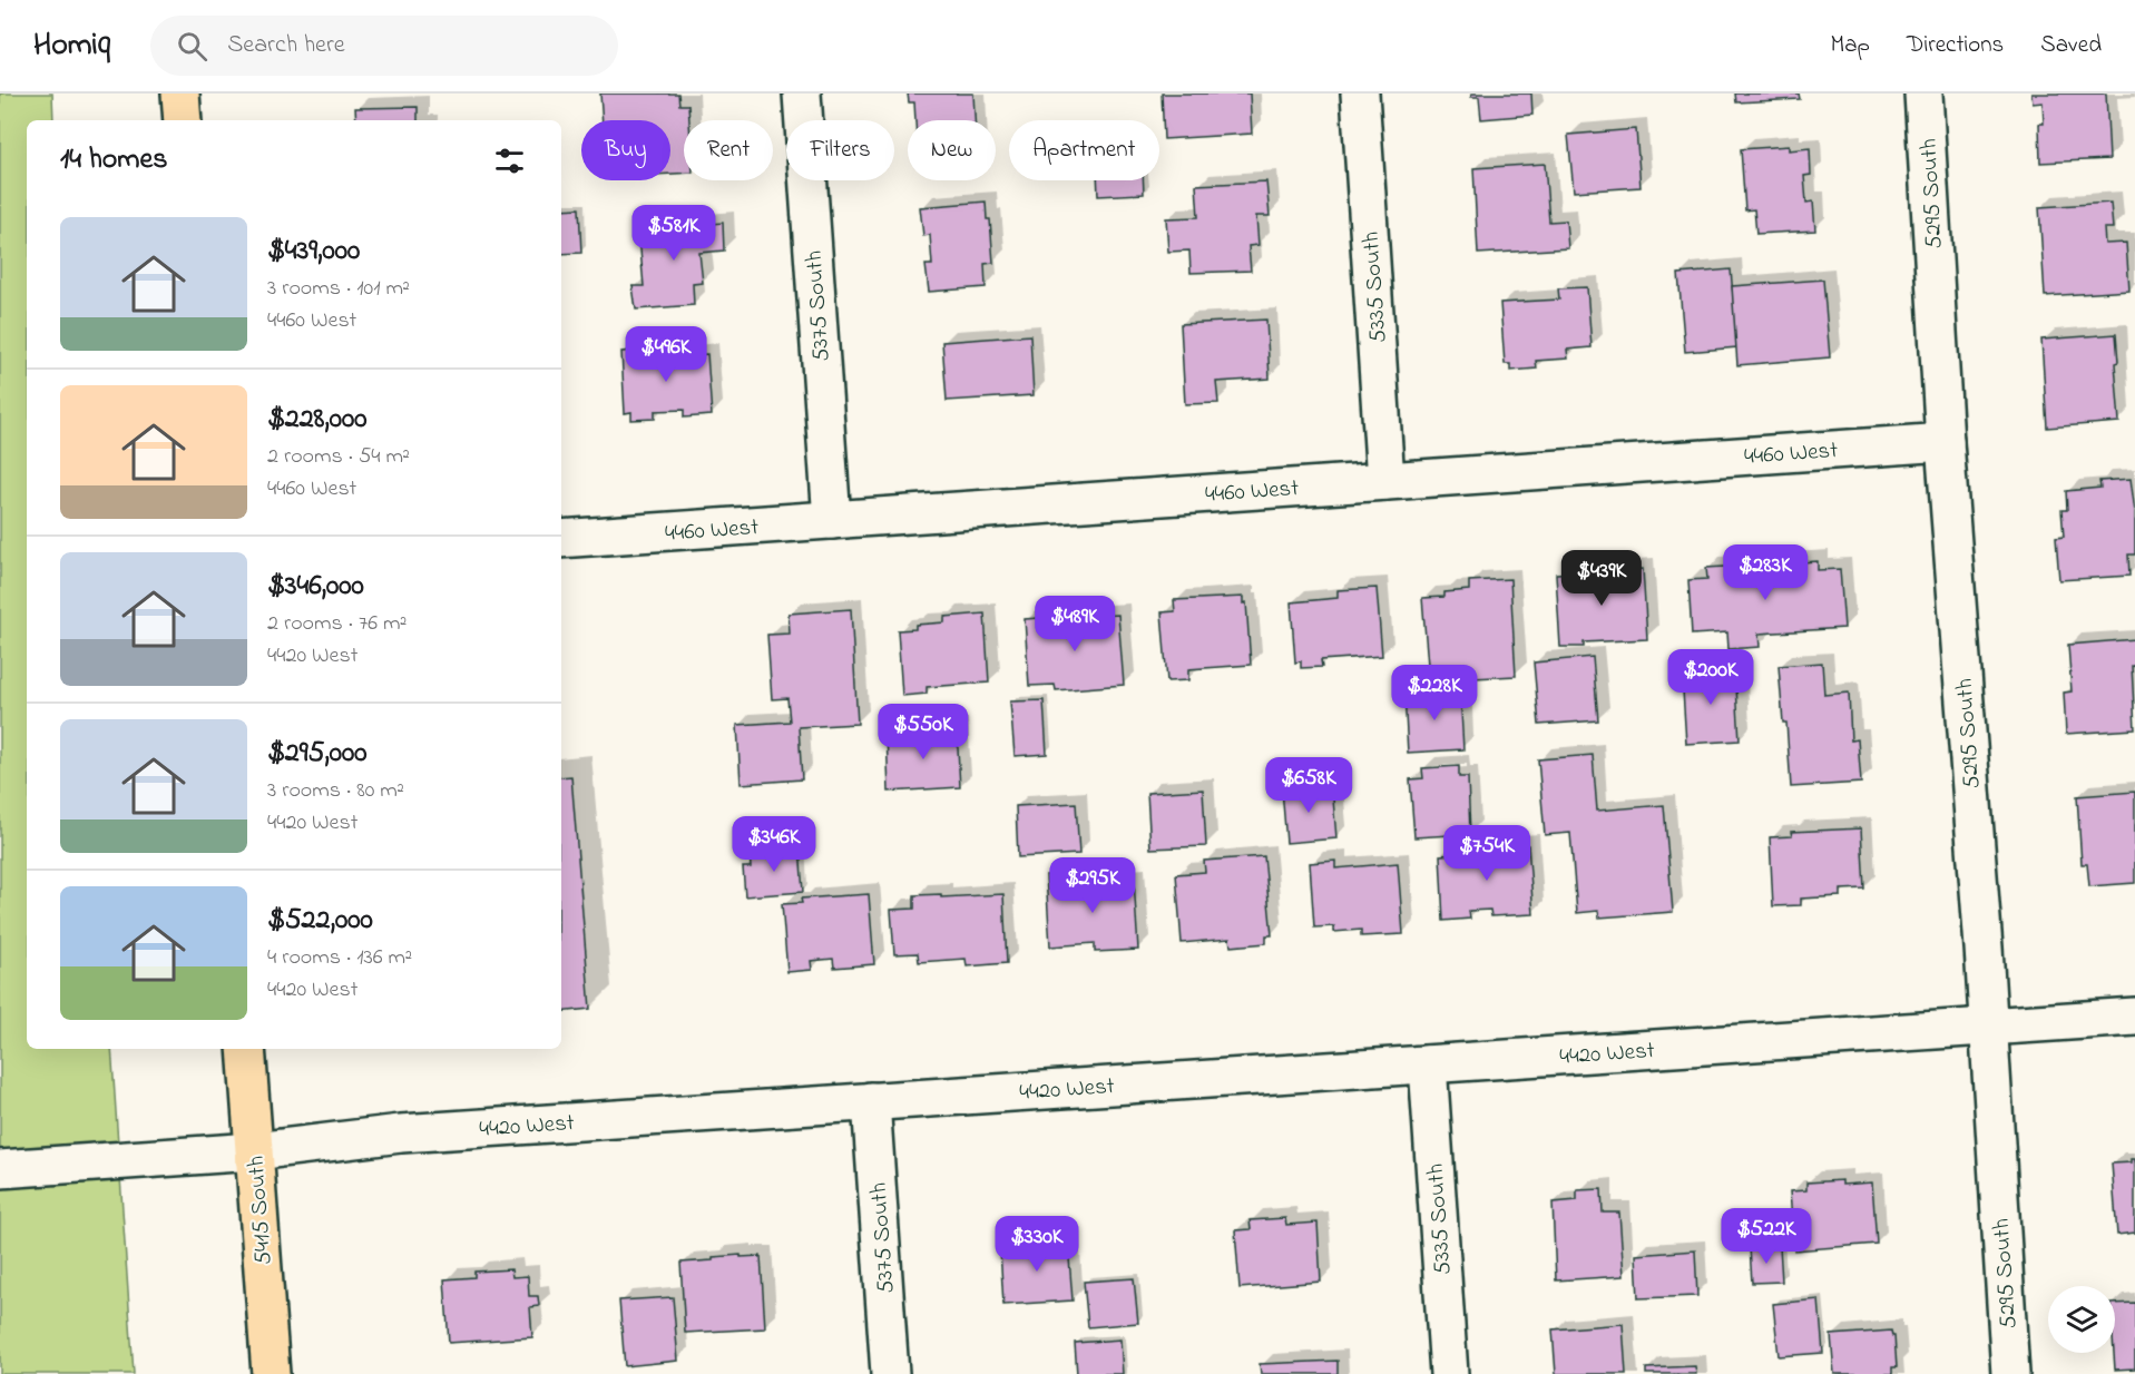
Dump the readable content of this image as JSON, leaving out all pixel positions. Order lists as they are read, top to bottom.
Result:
{
  "streets": {
    "main road": ["5415 South"],
    "street": [
      "5295 South",
      "5335 South",
      "5375 South",
      "4460 West",
      "4420 West"
    ]
  },
  "crossings": [
    ["5295 South", "4460 West"],
    ["5295 South", "4420 West"],
    ["5335 South", "4460 West"],
    ["5335 South", "4420 West"],
    ["5375 South", "4460 West"],
    ["5375 South", "4420 West"],
    ["4420 West", "5415 South"]
  ],
  "page": {
    "header": "Homiq",
    "search": "Search here",
    "nav": ["Map", "Directions", "Saved"],
    "chip": [
      "Buy",
      "Rent",
      "Filters",
      "New",
      "Apartment"
    ],
    "heading": "14 homes",
    "list": [
      {
        "name": "$439,000",
        "note": "3 rooms · 101 m² · 4460 West"
      },
      {
        "name": "$228,000",
        "note": "2 rooms · 54 m² · 4460 West"
      },
      {
        "name": "$346,000",
        "note": "2 rooms · 76 m² · 4420 West"
      },
      {
        "name": "$295,000",
        "note": "3 rooms · 80 m² · 4420 West"
      },
      {
        "name": "$522,000",
        "note": "4 rooms · 136 m² · 4420 West"
      }
    ],
    "price": [
      "$581K",
      "$496K",
      "$283K",
      "$439K",
      "$489K",
      "$200K",
      "$228K",
      "$550K",
      "$658K",
      "$346K",
      "$754K",
      "$295K",
      "$522K",
      "$330K"
    ]
  }
}
